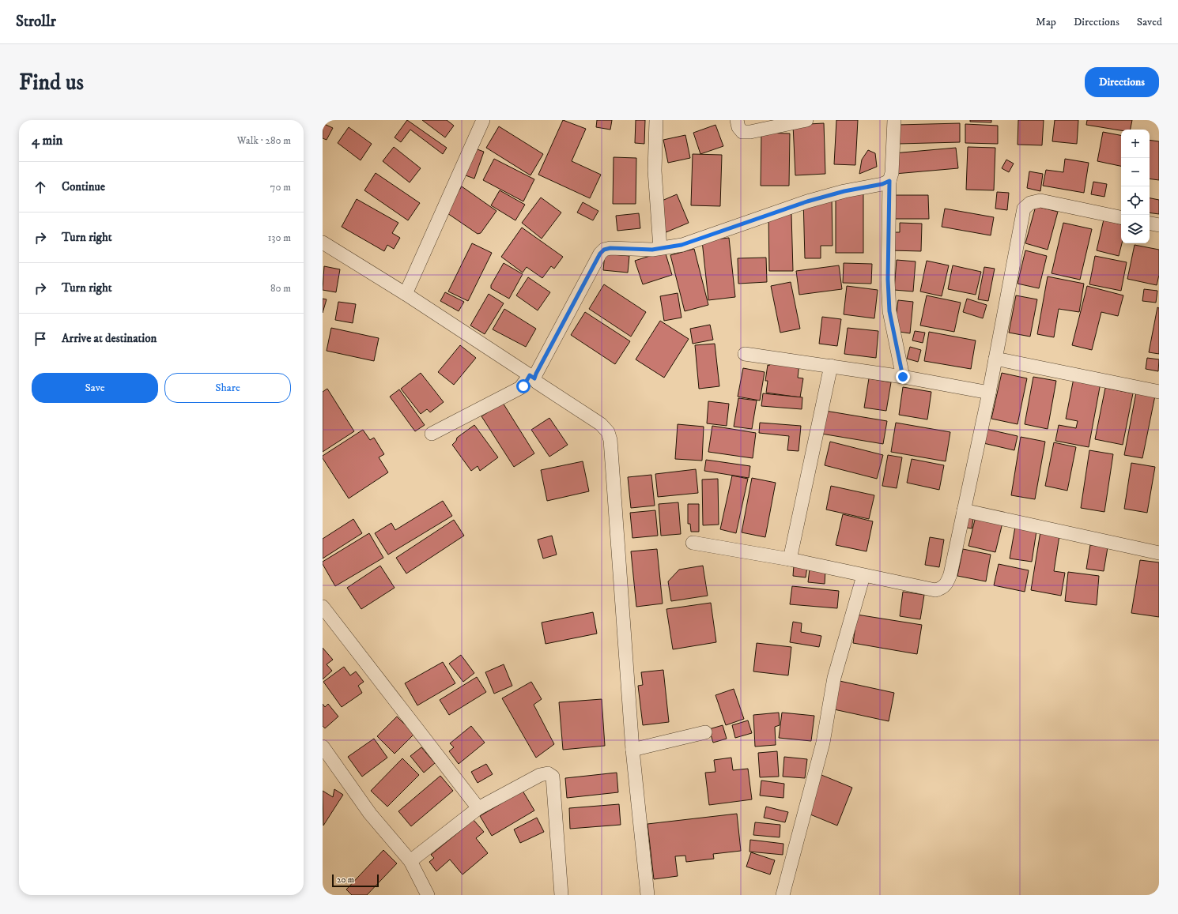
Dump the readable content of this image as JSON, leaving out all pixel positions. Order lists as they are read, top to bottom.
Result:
{
  "scale_bar": "20 m",
  "page": {
    "header": "Strollr",
    "nav": ["Map", "Directions", "Saved"],
    "buttons": [
      "Directions",
      ["Save", "Share"]
    ],
    "title": "Find us",
    "heading": ["4 min", "Walk · 280 m"],
    "map_buttons": ["+", "−"],
    "list": [
      ["Continue", "70 m"],
      ["Turn right", "130 m"],
      ["Turn right", "80 m"],
      "Arrive at destination"
    ],
    "scale": "20 m"
  }
}
